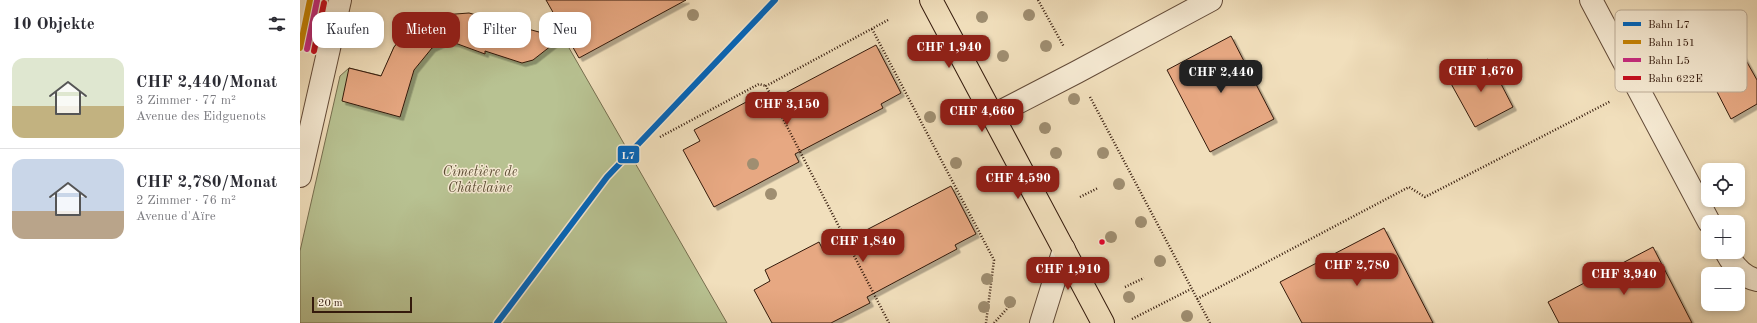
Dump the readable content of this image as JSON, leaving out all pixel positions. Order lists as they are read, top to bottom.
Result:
{
  "parks": ["Cimetière de Châtelaine"],
  "lines": [
    "rail line L7",
    "rail line 151",
    "rail line L5",
    "rail line 622E"
  ],
  "legend": [
    "Bahn L7",
    "Bahn 151",
    "Bahn L5",
    "Bahn 622E"
  ],
  "scale_bar": "20 m",
  "page": {
    "heading": "10 Objekte",
    "chip": [
      "Kaufen",
      "Mieten",
      "Filter",
      "Neu"
    ],
    "price": [
      "CHF 1,940",
      "CHF 1,670",
      "CHF 2,440",
      "CHF 3,150",
      "CHF 4,660",
      "CHF 4,590",
      "CHF 1,840",
      "CHF 2,780",
      "CHF 1,910",
      "CHF 3,940"
    ],
    "list": [
      {
        "name": "CHF 2,440/Monat",
        "note": "3 Zimmer · 77 m² · Avenue des Eidguenots"
      },
      {
        "name": "CHF 2,780/Monat",
        "note": "2 Zimmer · 76 m² · Avenue d'Aïre"
      }
    ],
    "map_buttons": ["+", "−"],
    "scale": "20 m"
  }
}
